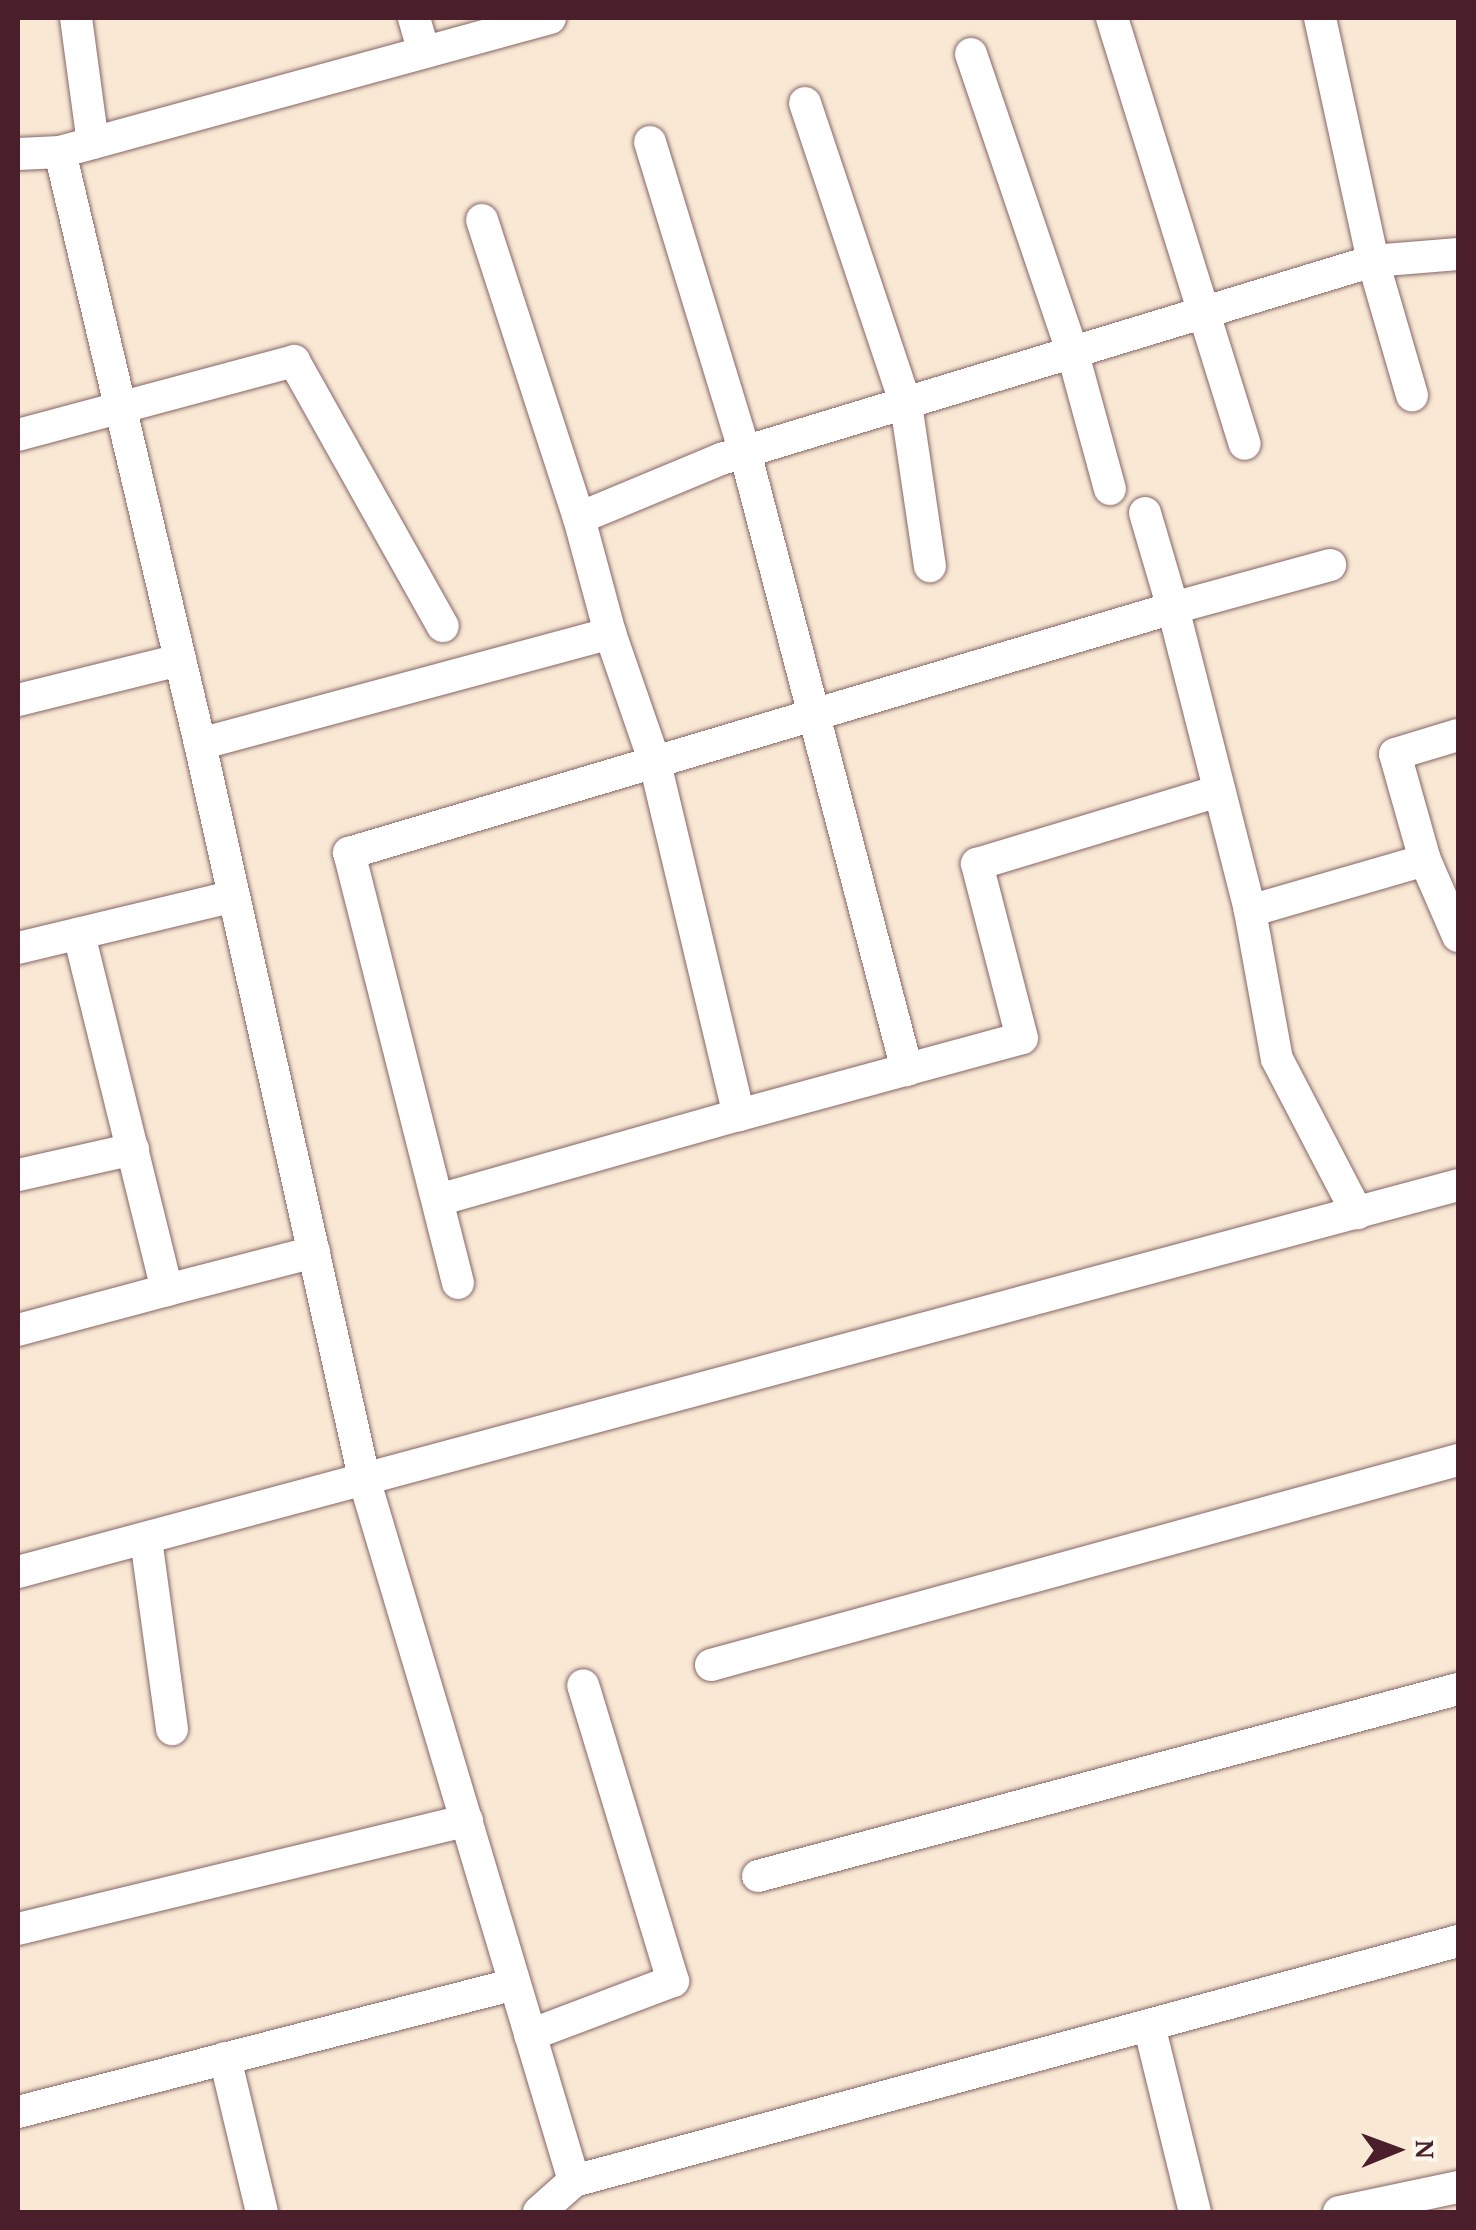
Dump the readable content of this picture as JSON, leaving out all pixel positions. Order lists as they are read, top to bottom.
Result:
{
  "north": "right"
}
